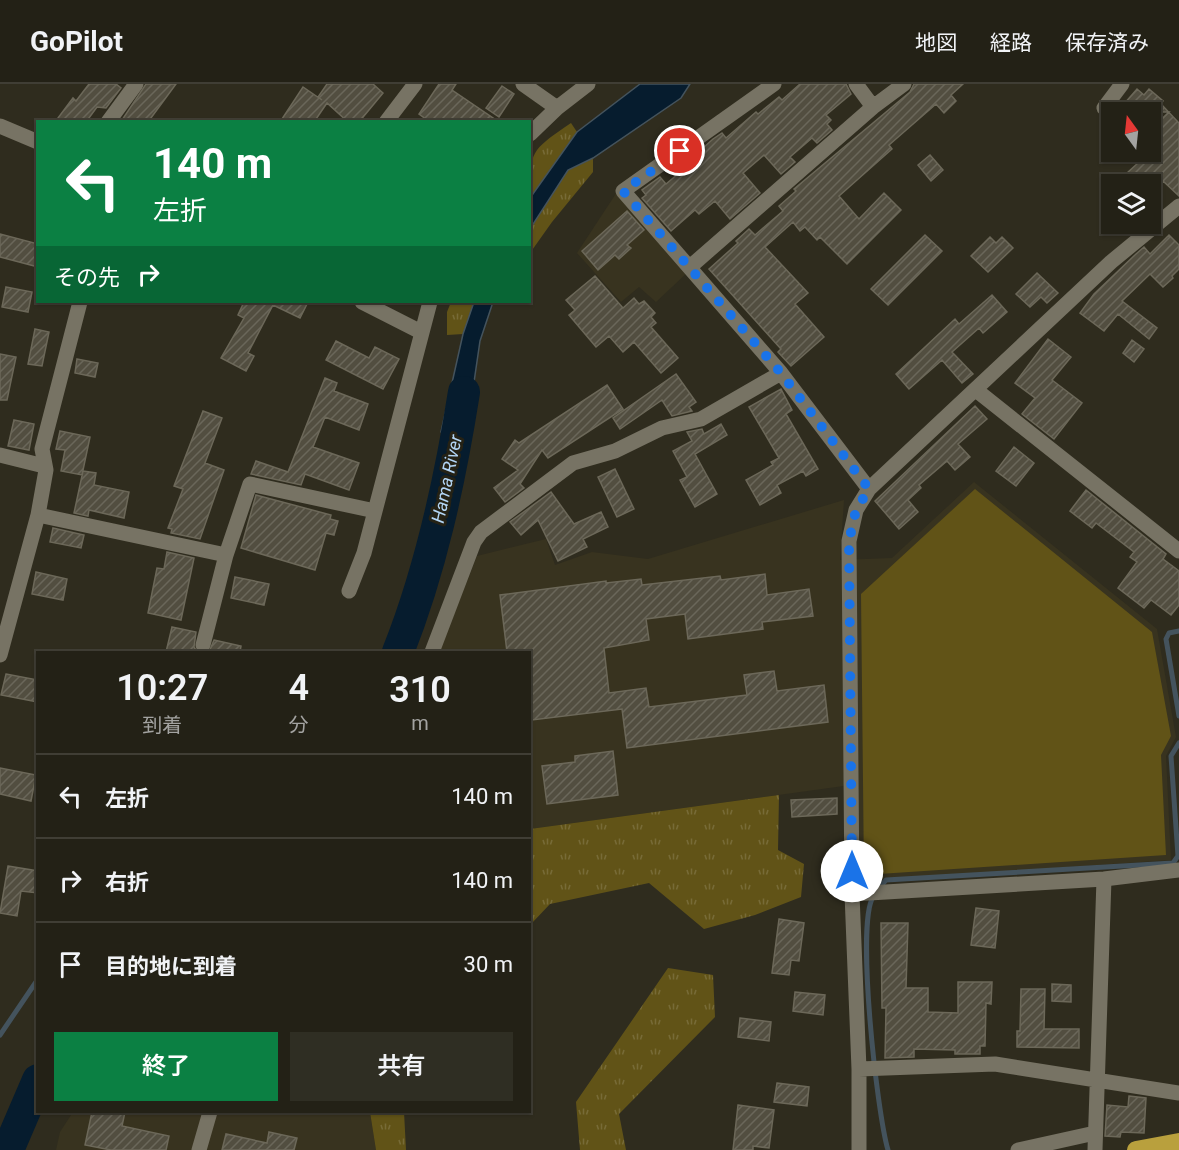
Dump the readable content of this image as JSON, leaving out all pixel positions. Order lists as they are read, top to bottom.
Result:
{
  "water": ["Hama River"],
  "north": "top",
  "page": {
    "header": "GoPilot",
    "nav": ["地図", "経路", "保存済み"],
    "turn": ["140 m", "左折"],
    "then": "その先",
    "eta": [
      "10:27",
      "到着",
      "4",
      "分",
      "310",
      "m"
    ],
    "list": [
      {
        "name": "左折",
        "value": "140 m"
      },
      {
        "name": "右折",
        "value": "140 m"
      },
      {
        "name": "目的地に到着",
        "value": "30 m"
      }
    ],
    "buttons": ["終了", "共有"]
  }
}
